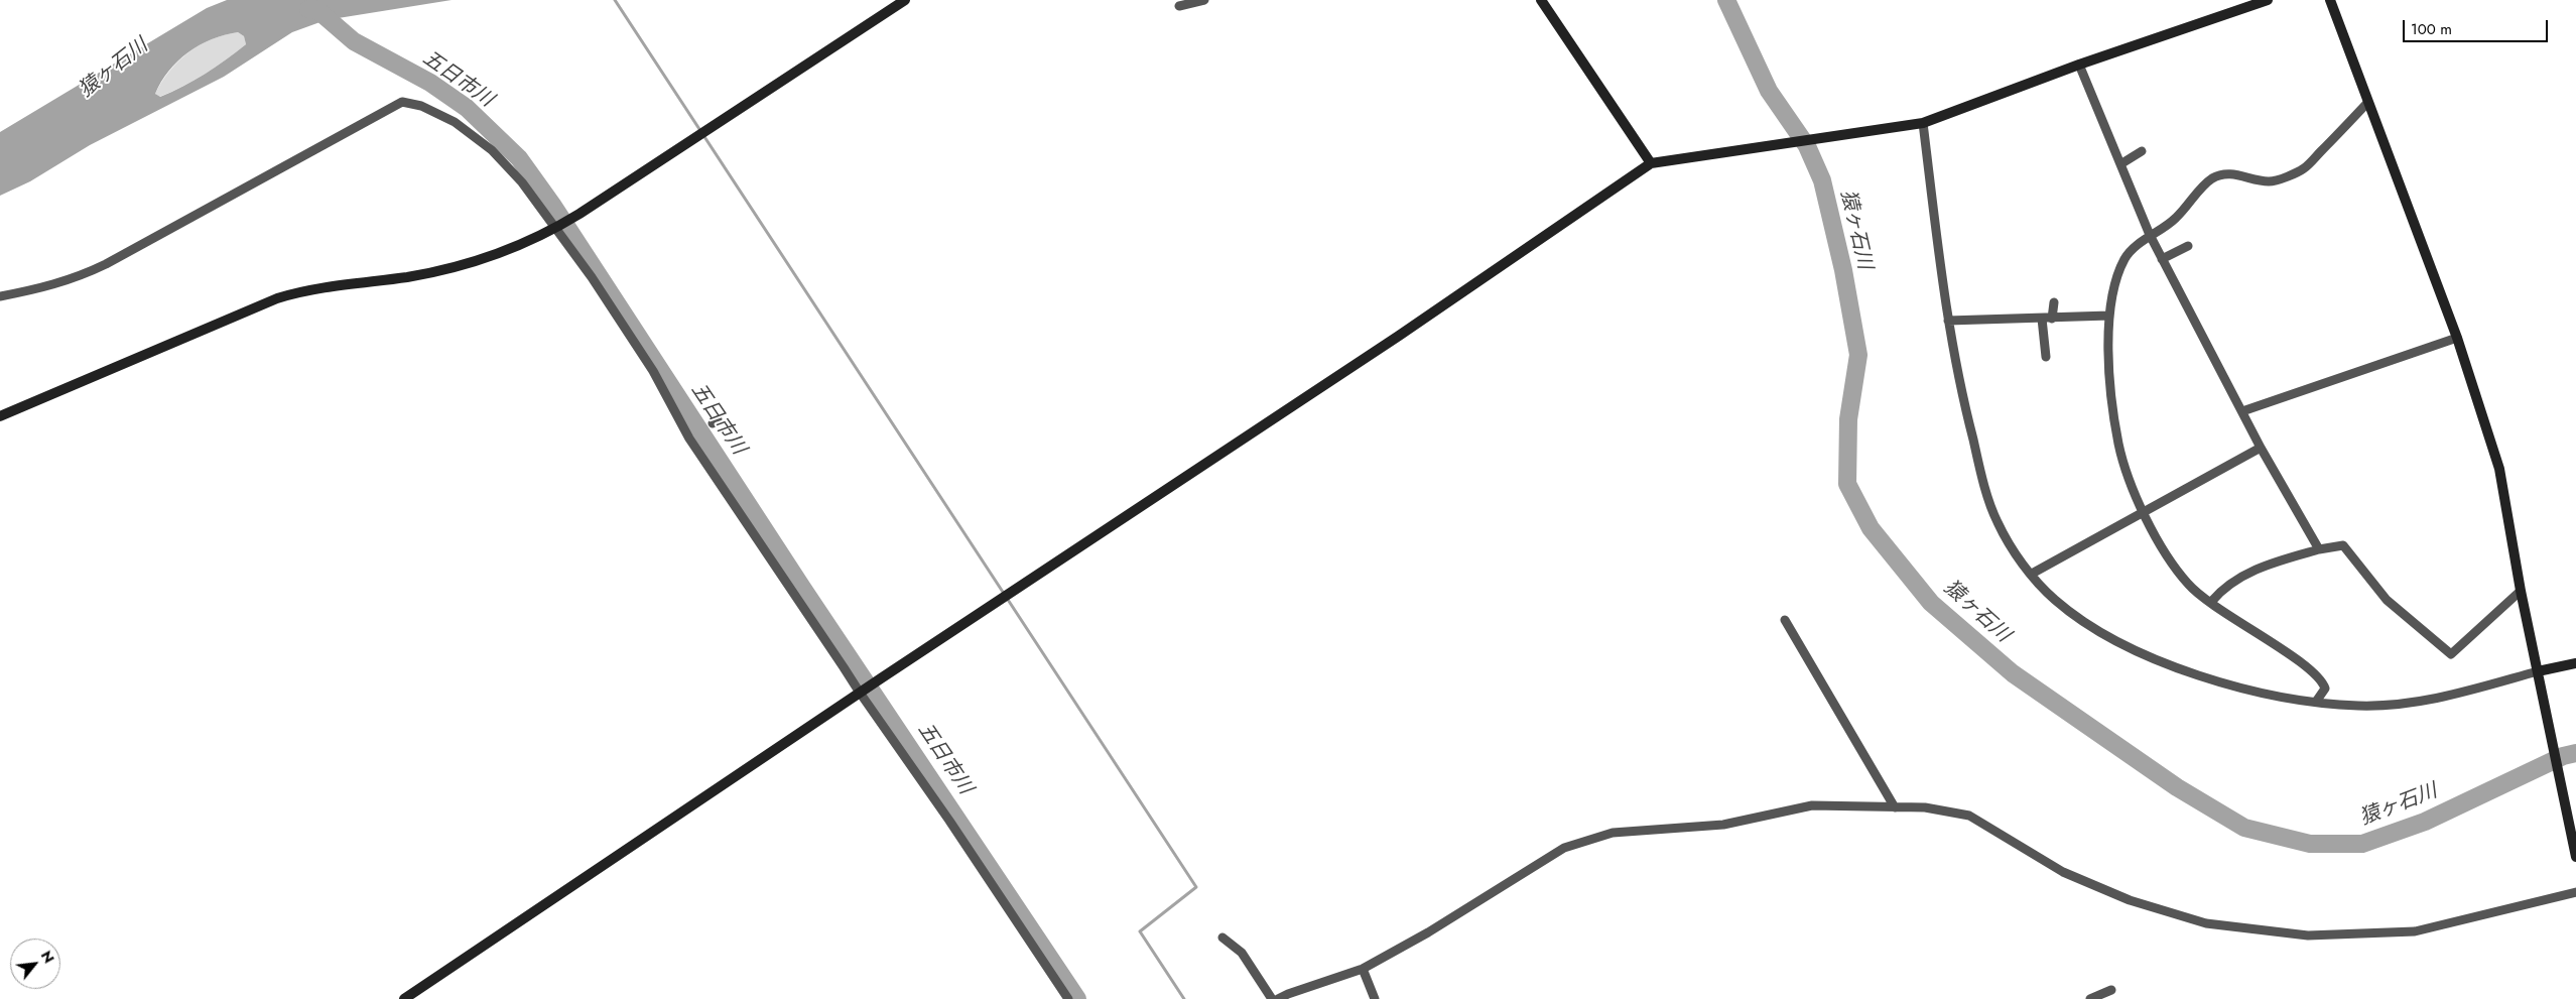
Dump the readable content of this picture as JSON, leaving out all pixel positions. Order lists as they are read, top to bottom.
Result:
{
  "water": ["猿ヶ石川", "五日市川"],
  "scale_bar": "100 m",
  "north": "top right"
}
